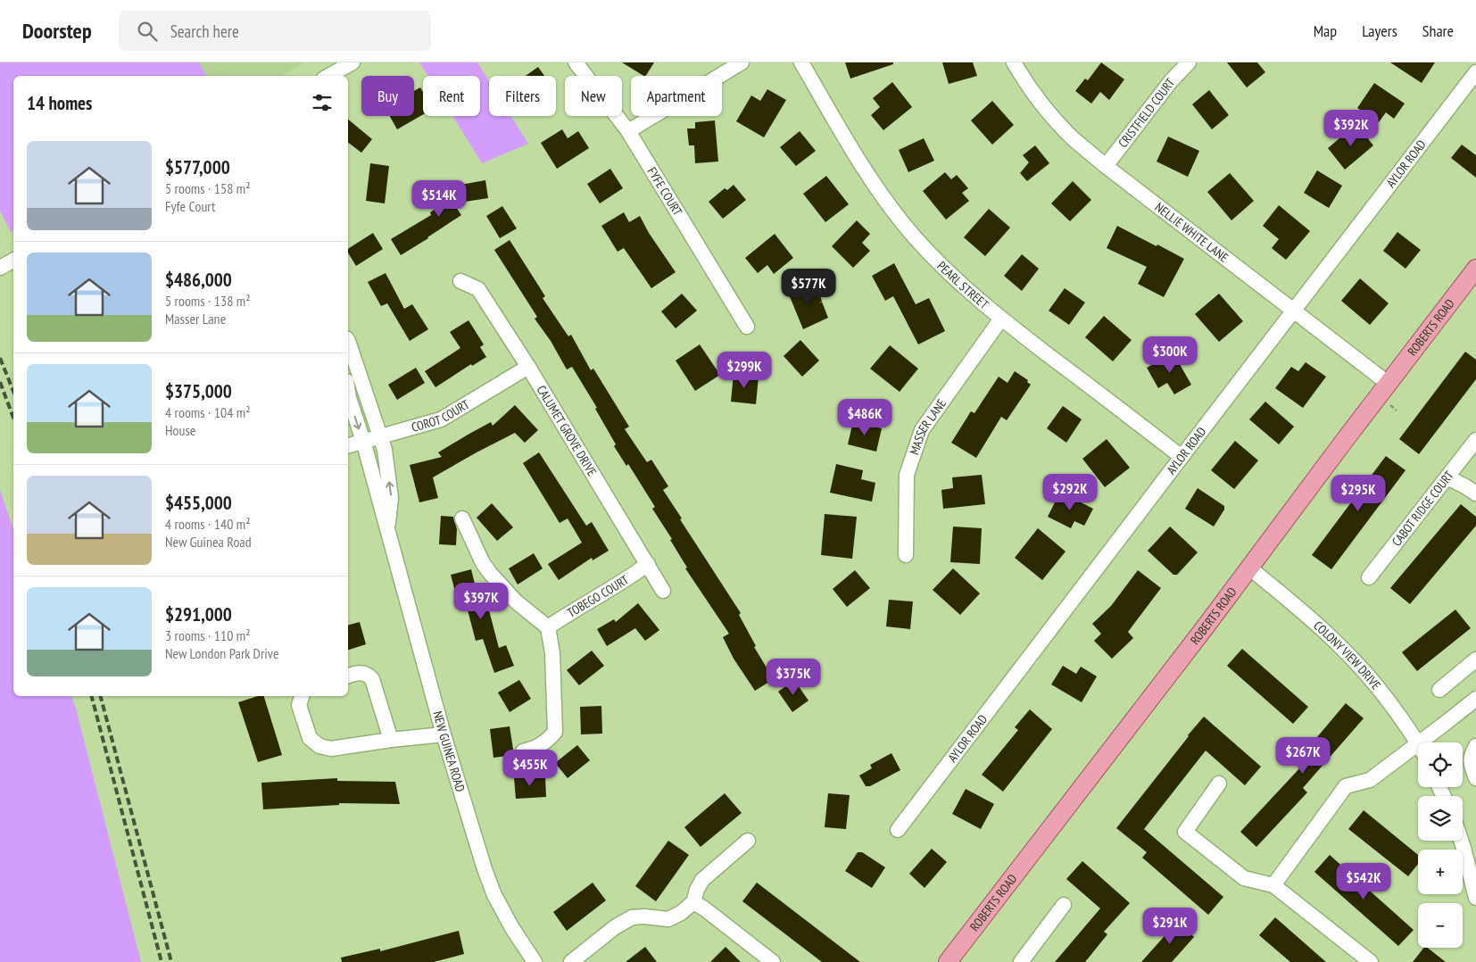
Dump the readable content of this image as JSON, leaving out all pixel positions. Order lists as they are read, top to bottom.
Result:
{
  "streets": {
    "main road": ["ROBERTS ROAD"],
    "street": [
      "CRISTFIELD COURT",
      "AYLOR ROAD",
      "FYFE COURT",
      "NELLIE WHITE LANE",
      "PEARL STREET",
      "COROT COURT",
      "MASSER LANE",
      "CALUMET GROVE DRIVE",
      "CABOT RIDGE COURT",
      "TOBEGO COURT",
      "COLONY VIEW DRIVE",
      "NEW GUINEA ROAD"
    ]
  },
  "crossings": [
    ["CRISTFIELD COURT", "NELLIE WHITE LANE"],
    ["AYLOR ROAD", "NELLIE WHITE LANE"],
    ["AYLOR ROAD", "PEARL STREET"],
    ["NELLIE WHITE LANE", "ROBERTS ROAD"],
    ["PEARL STREET", "MASSER LANE"],
    ["ROBERTS ROAD", "COLONY VIEW DRIVE"],
    ["COROT COURT", "CALUMET GROVE DRIVE"],
    ["COROT COURT", "NEW GUINEA ROAD"],
    ["CALUMET GROVE DRIVE", "TOBEGO COURT"]
  ],
  "page": {
    "header": "Doorstep",
    "search": "Search here",
    "nav": ["Map", "Layers", "Share"],
    "chip": [
      "Buy",
      "Rent",
      "Filters",
      "New",
      "Apartment"
    ],
    "heading": "14 homes",
    "price": [
      "$392K",
      "$514K",
      "$577K",
      "$300K",
      "$299K",
      "$486K",
      "$292K",
      "$295K",
      "$397K",
      "$375K",
      "$267K",
      "$455K",
      "$542K",
      "$291K"
    ],
    "list": [
      {
        "name": "$577,000",
        "note": "5 rooms · 158 m² · Fyfe Court"
      },
      {
        "name": "$486,000",
        "note": "5 rooms · 138 m² · Masser Lane"
      },
      {
        "name": "$375,000",
        "note": "4 rooms · 104 m² · House"
      },
      {
        "name": "$455,000",
        "note": "4 rooms · 140 m² · New Guinea Road"
      },
      {
        "name": "$291,000",
        "note": "3 rooms · 110 m² · New London Park Drive"
      }
    ],
    "map_buttons": ["+", "−"]
  }
}
